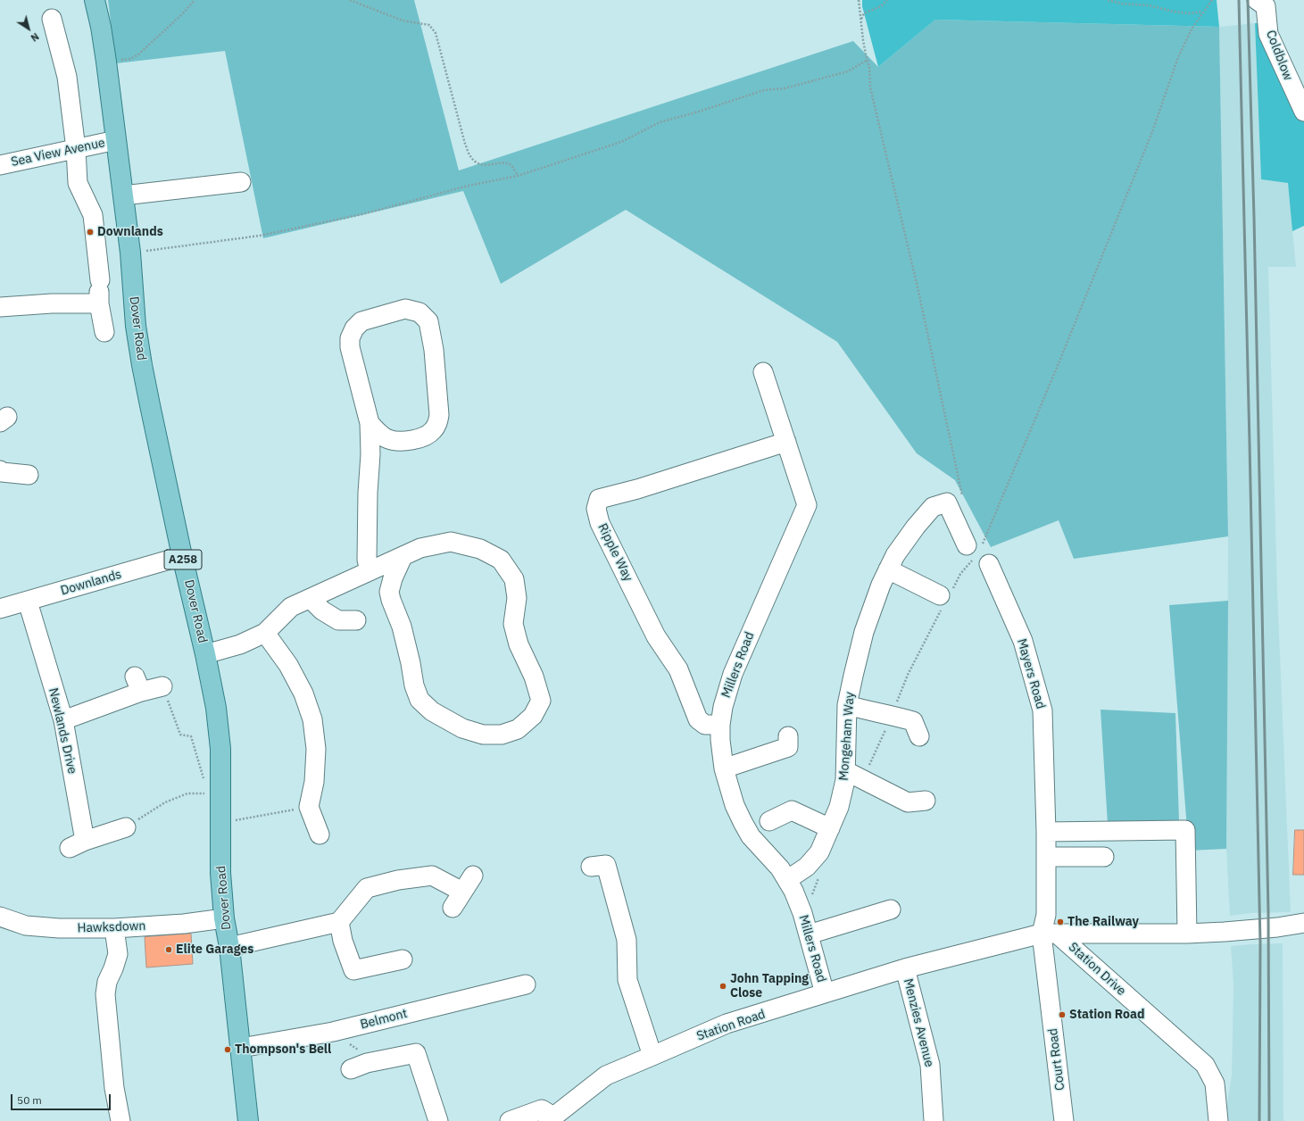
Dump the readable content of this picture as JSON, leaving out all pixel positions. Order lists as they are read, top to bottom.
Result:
{
  "streets": {
    "main road": ["Dover Road", "A258"],
    "street": [
      "Coldblow",
      "Sea View Avenue",
      "Ripple Way",
      "Downlands",
      "Millers Road",
      "Mayers Road",
      "Newlands Drive",
      "Mongeham Way",
      "Hawksdown",
      "Station Drive",
      "Belmont",
      "Menzies Avenue",
      "Station Road",
      "Court Road"
    ]
  },
  "crossings": [
    ["Sea View Avenue", "Dover Road"],
    ["Dover Road", "Downlands"],
    ["Dover Road", "Hawksdown"],
    ["Dover Road", "Belmont"],
    ["Ripple Way", "Millers Road"],
    ["Downlands", "Newlands Drive"],
    ["Millers Road", "Mongeham Way"],
    ["Millers Road", "Station Road"],
    ["Mayers Road", "Mongeham Way"],
    ["Mayers Road", "Station Drive"],
    ["Mayers Road", "Station Road"],
    ["Mayers Road", "Court Road"],
    ["Station Drive", "Station Road"],
    ["Station Drive", "Court Road"],
    ["Menzies Avenue", "Station Road"],
    ["Station Road", "Court Road"]
  ],
  "places": [
    "Downlands",
    "The Railway",
    "Elite Garages",
    "John Tapping Close",
    "Station Road",
    "Thompson's Bell"
  ],
  "scale_bar": "50 m",
  "north": "bottom right"
}
